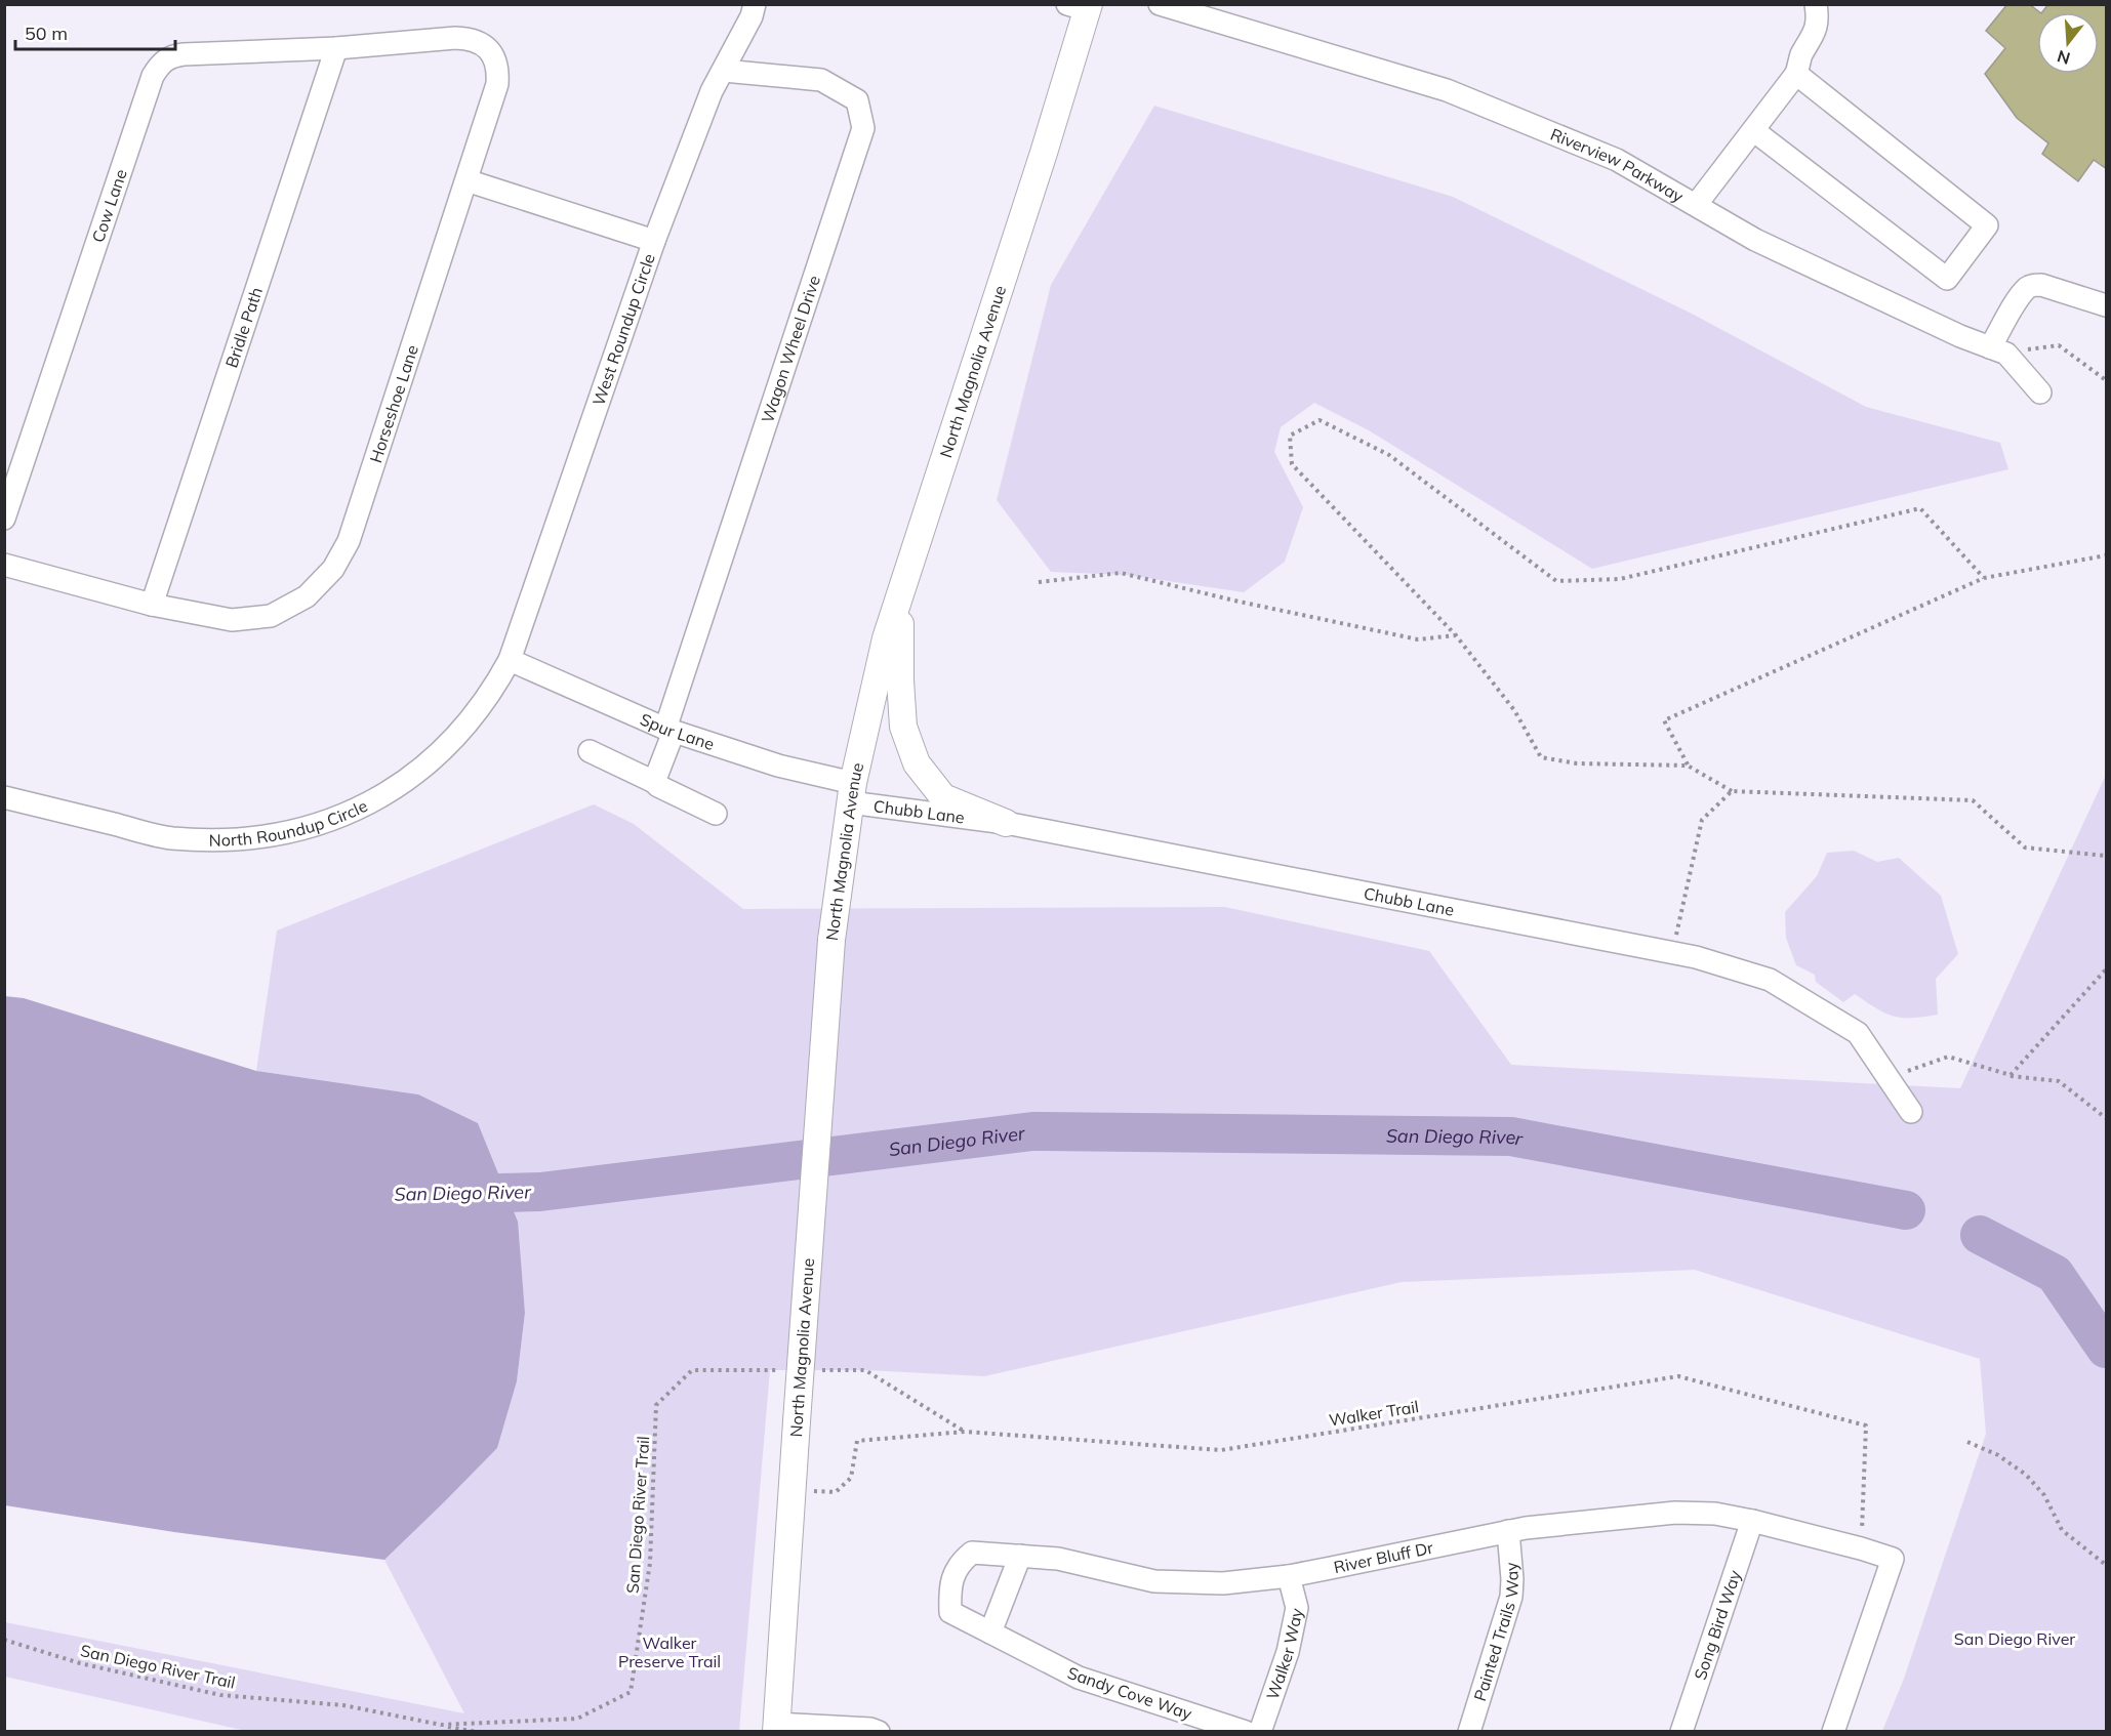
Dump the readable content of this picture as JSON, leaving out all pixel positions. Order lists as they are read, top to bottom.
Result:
{
  "streets": {
    "main road": ["North Magnolia Avenue"],
    "street": [
      "Riverview Parkway",
      "Cow Lane",
      "Bridle Path",
      "West Roundup Circle",
      "Wagon Wheel Drive",
      "Horseshoe Lane",
      "Spur Lane",
      "Chubb Lane",
      "North Roundup Circle",
      "River Bluff Dr",
      "Song Bird Way",
      "Painted Trails Way",
      "Walker Way",
      "Sandy Cove Way"
    ],
    "path": ["Walker Trail", "San Diego River Trail"]
  },
  "crossings": [
    ["Cow Lane", "Bridle Path"],
    ["Cow Lane", "Horseshoe Lane"],
    ["Bridle Path", "Horseshoe Lane"],
    ["West Roundup Circle", "Wagon Wheel Drive"],
    ["West Roundup Circle", "Spur Lane"],
    ["West Roundup Circle", "North Roundup Circle"],
    ["Wagon Wheel Drive", "Spur Lane"],
    ["North Magnolia Avenue", "Spur Lane"],
    ["North Magnolia Avenue", "Chubb Lane"],
    ["North Magnolia Avenue", "Walker Trail"],
    ["Spur Lane", "Chubb Lane"],
    ["Spur Lane", "North Roundup Circle"],
    ["Walker Trail", "River Bluff Dr"],
    ["River Bluff Dr", "Song Bird Way"],
    ["River Bluff Dr", "Painted Trails Way"],
    ["River Bluff Dr", "Walker Way"],
    ["River Bluff Dr", "Sandy Cove Way"]
  ],
  "water": ["San Diego River"],
  "parks": ["San Diego River", "Walker Preserve Trail"],
  "scale_bar": "50 m",
  "north": "bottom"
}
